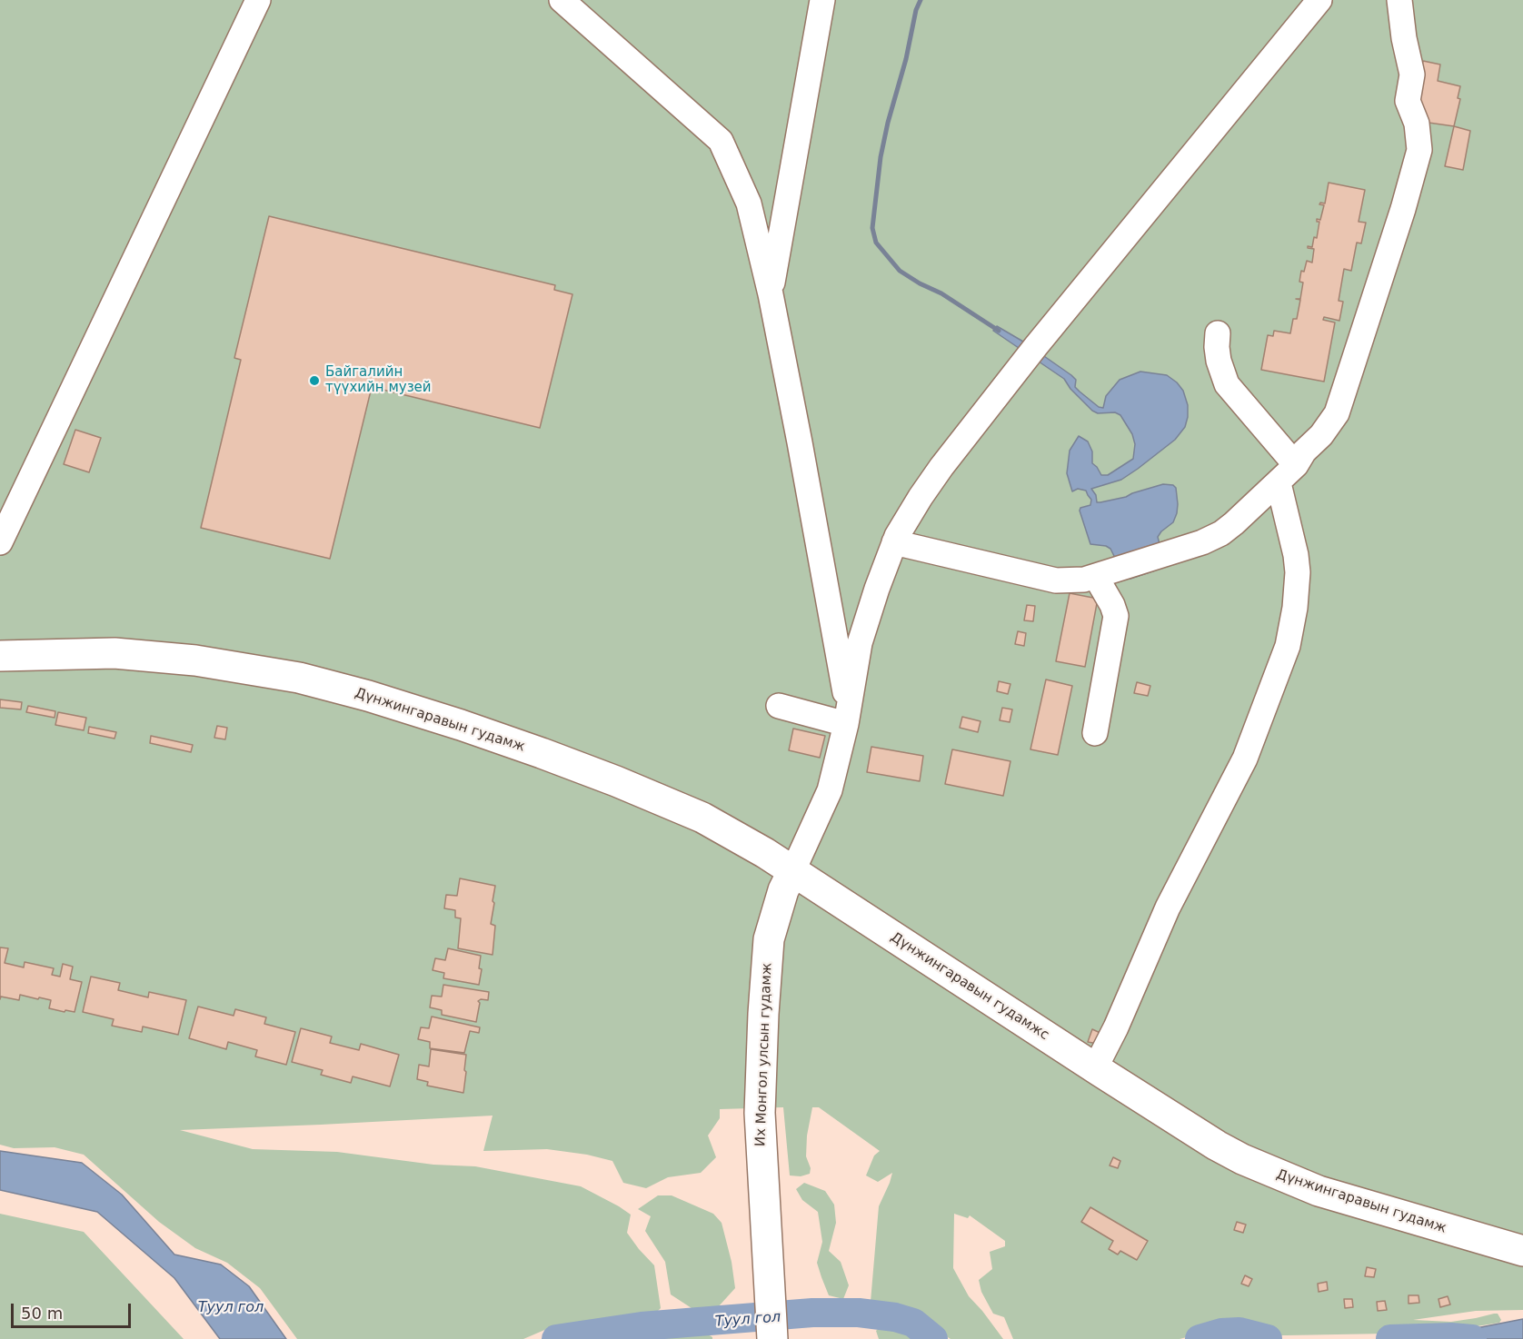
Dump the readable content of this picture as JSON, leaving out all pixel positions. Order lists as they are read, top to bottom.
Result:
{
  "streets": {
    "main road": ["Дүнжингаравын гудамж", "Дүнжингаравын гудамжс", "Их Монгол улсын гудамж"]
  },
  "crossings": [
    ["Дүнжингаравын гудамж", "Дүнжингаравын гудамжс"],
    ["Дүнжингаравын гудамж", "Их Монгол улсын гудамж"]
  ],
  "water": ["Туул гол"],
  "places": ["Байгалийн түүхийн музей"],
  "scale_bar": "50 m"
}
